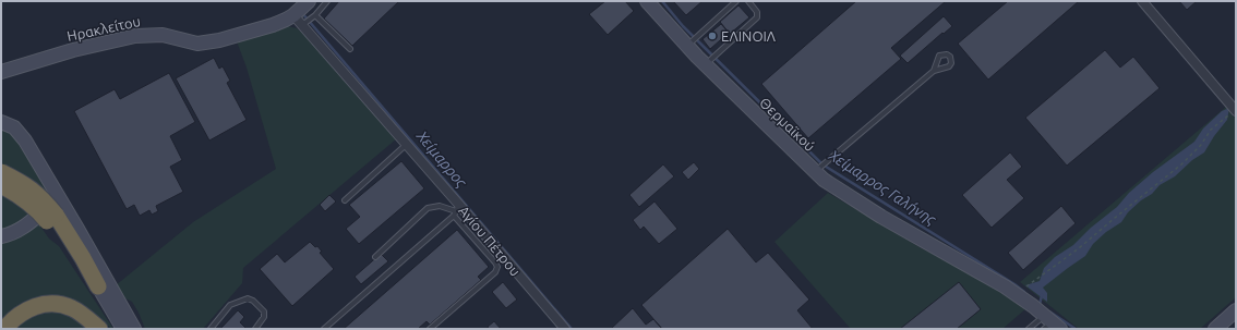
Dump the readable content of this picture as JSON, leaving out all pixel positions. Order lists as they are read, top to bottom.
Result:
{
  "streets": {
    "street": ["Ηρακλείτου", "Θερμαϊκού", "Αγίου Πέτρου"]
  },
  "crossings": [
    ["Ηρακλείτου", "Αγίου Πέτρου"]
  ],
  "water": ["Χείμαρρος", "Χείμαρρος Γαλήνης"],
  "places": ["ΕΛΙΝΟΙΛ"]
}
